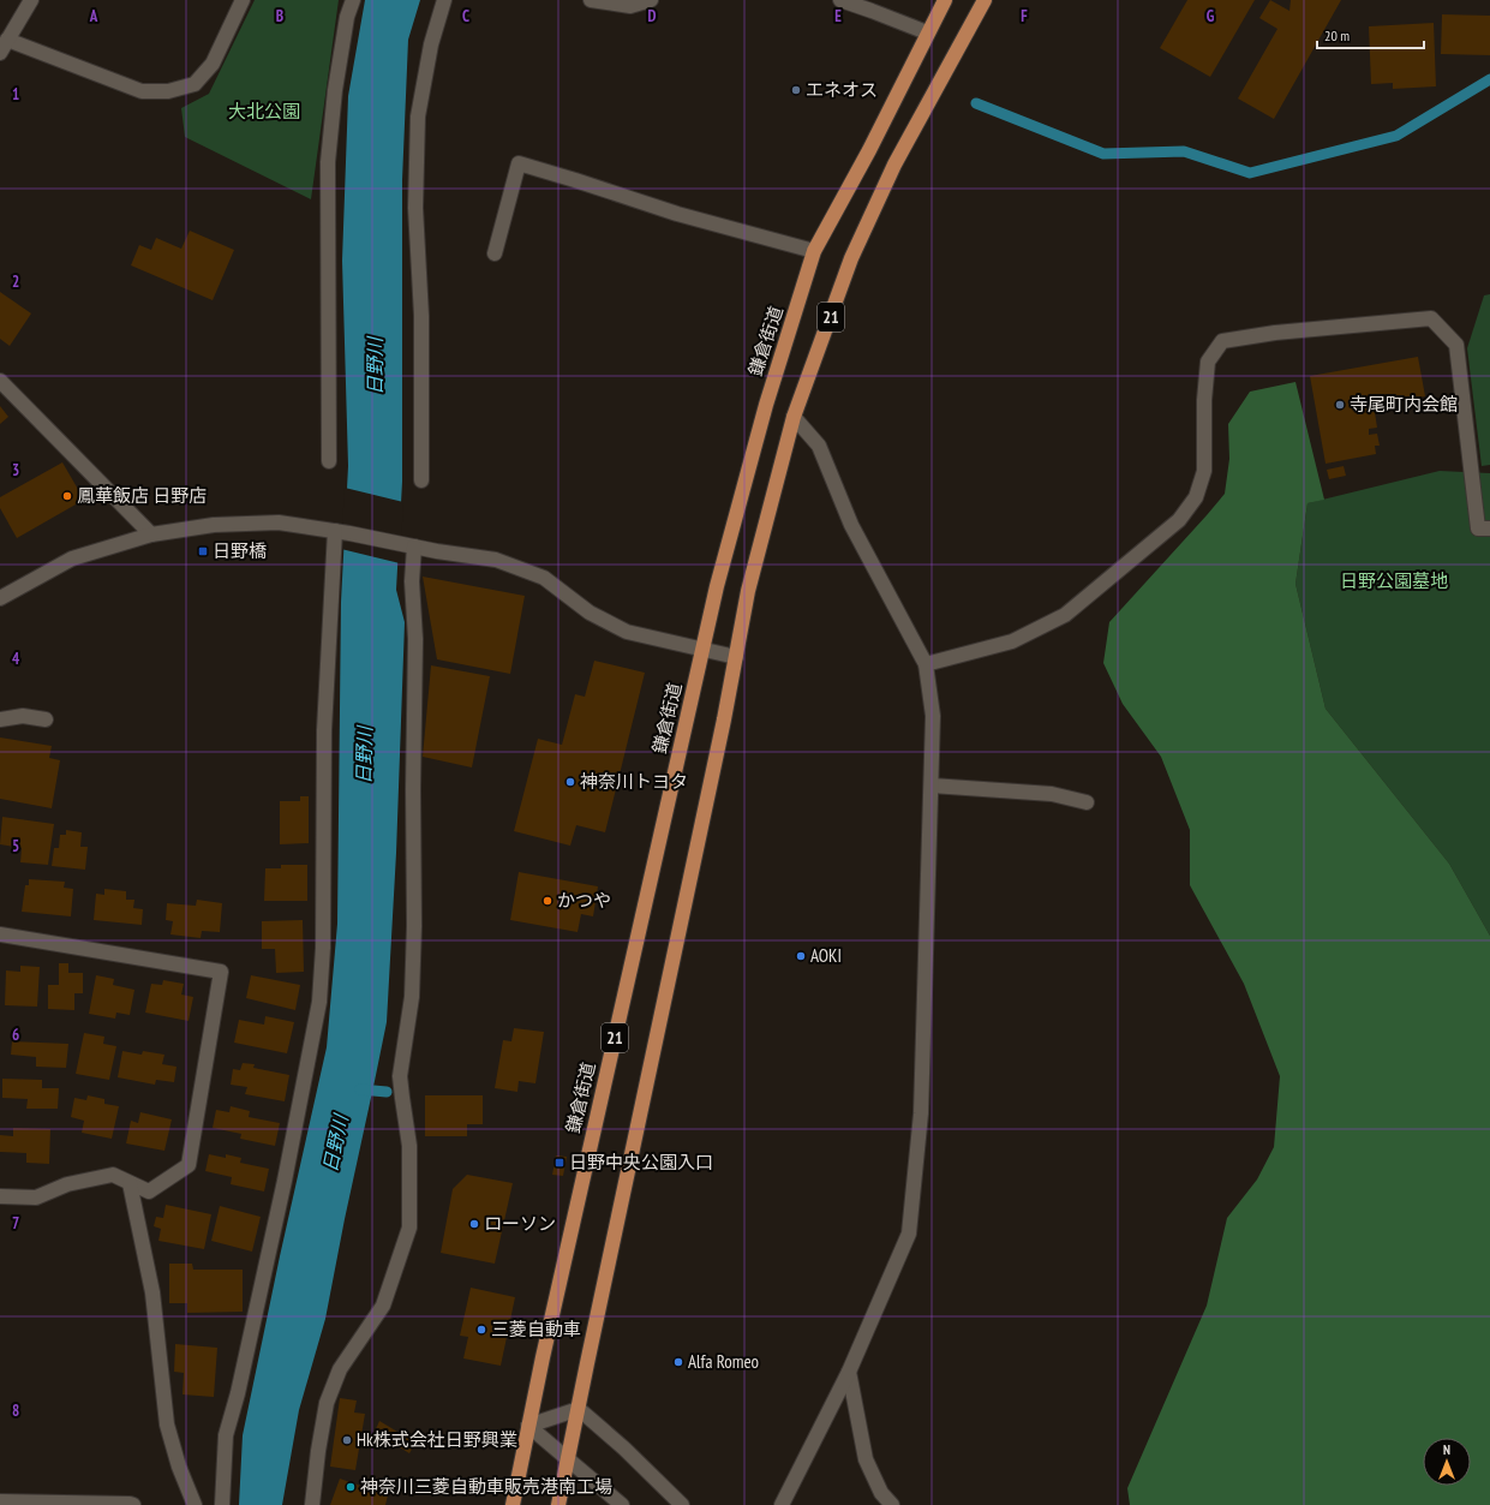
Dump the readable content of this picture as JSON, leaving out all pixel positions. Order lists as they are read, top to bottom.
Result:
{
  "streets": {
    "main road": ["21", "鎌倉街道"]
  },
  "water": ["日野川"],
  "parks": ["大北公園", "日野公園墓地"],
  "places": {
    "other": [
      "エネオス",
      "寺尾町内会館",
      "鳳華飯店 日野店",
      "神奈川トヨタ",
      "かつや",
      "AOKI",
      "ローソン",
      "三菱自動車",
      "Alfa Romeo",
      "Hk株式会社日野興業",
      "神奈川三菱自動車販売港南工場"
    ],
    "transit": ["日野橋", "日野中央公園入口"]
  },
  "scale_bar": "20 m",
  "north": "top",
  "grid": {
    "columns": [
      "A",
      "B",
      "C",
      "D",
      "E",
      "F",
      "G"
    ],
    "rows": [
      "1",
      "2",
      "3",
      "4",
      "5",
      "6",
      "7",
      "8"
    ]
  }
}
